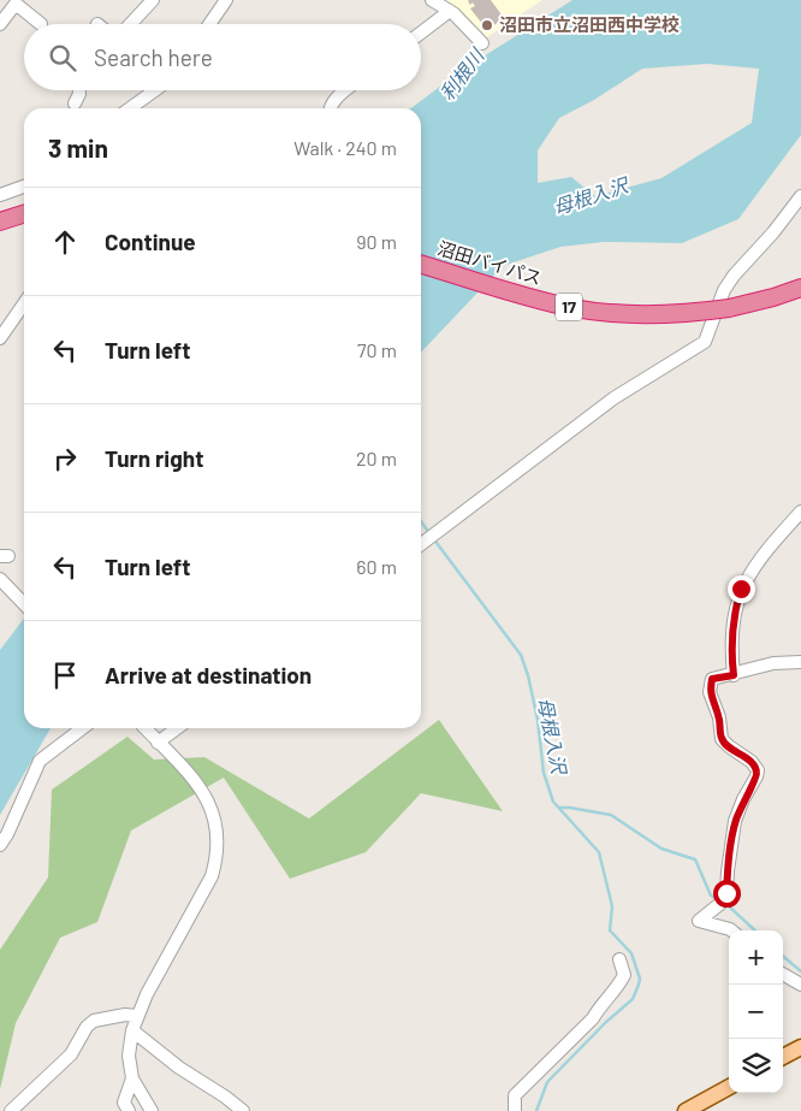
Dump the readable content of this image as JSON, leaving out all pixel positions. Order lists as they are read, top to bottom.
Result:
{
  "streets": {
    "highway": ["沼田バイパス", "17"]
  },
  "water": ["利根川", "母根入沢"],
  "places": ["沼田市立沼田西中学校"],
  "page": {
    "search": "Search here",
    "heading": ["3 min", "Walk · 240 m"],
    "list": [
      ["Continue", "90 m"],
      ["Turn left", "70 m"],
      ["Turn right", "20 m"],
      ["Turn left", "60 m"],
      "Arrive at destination"
    ],
    "map_buttons": ["+", "−"]
  }
}
